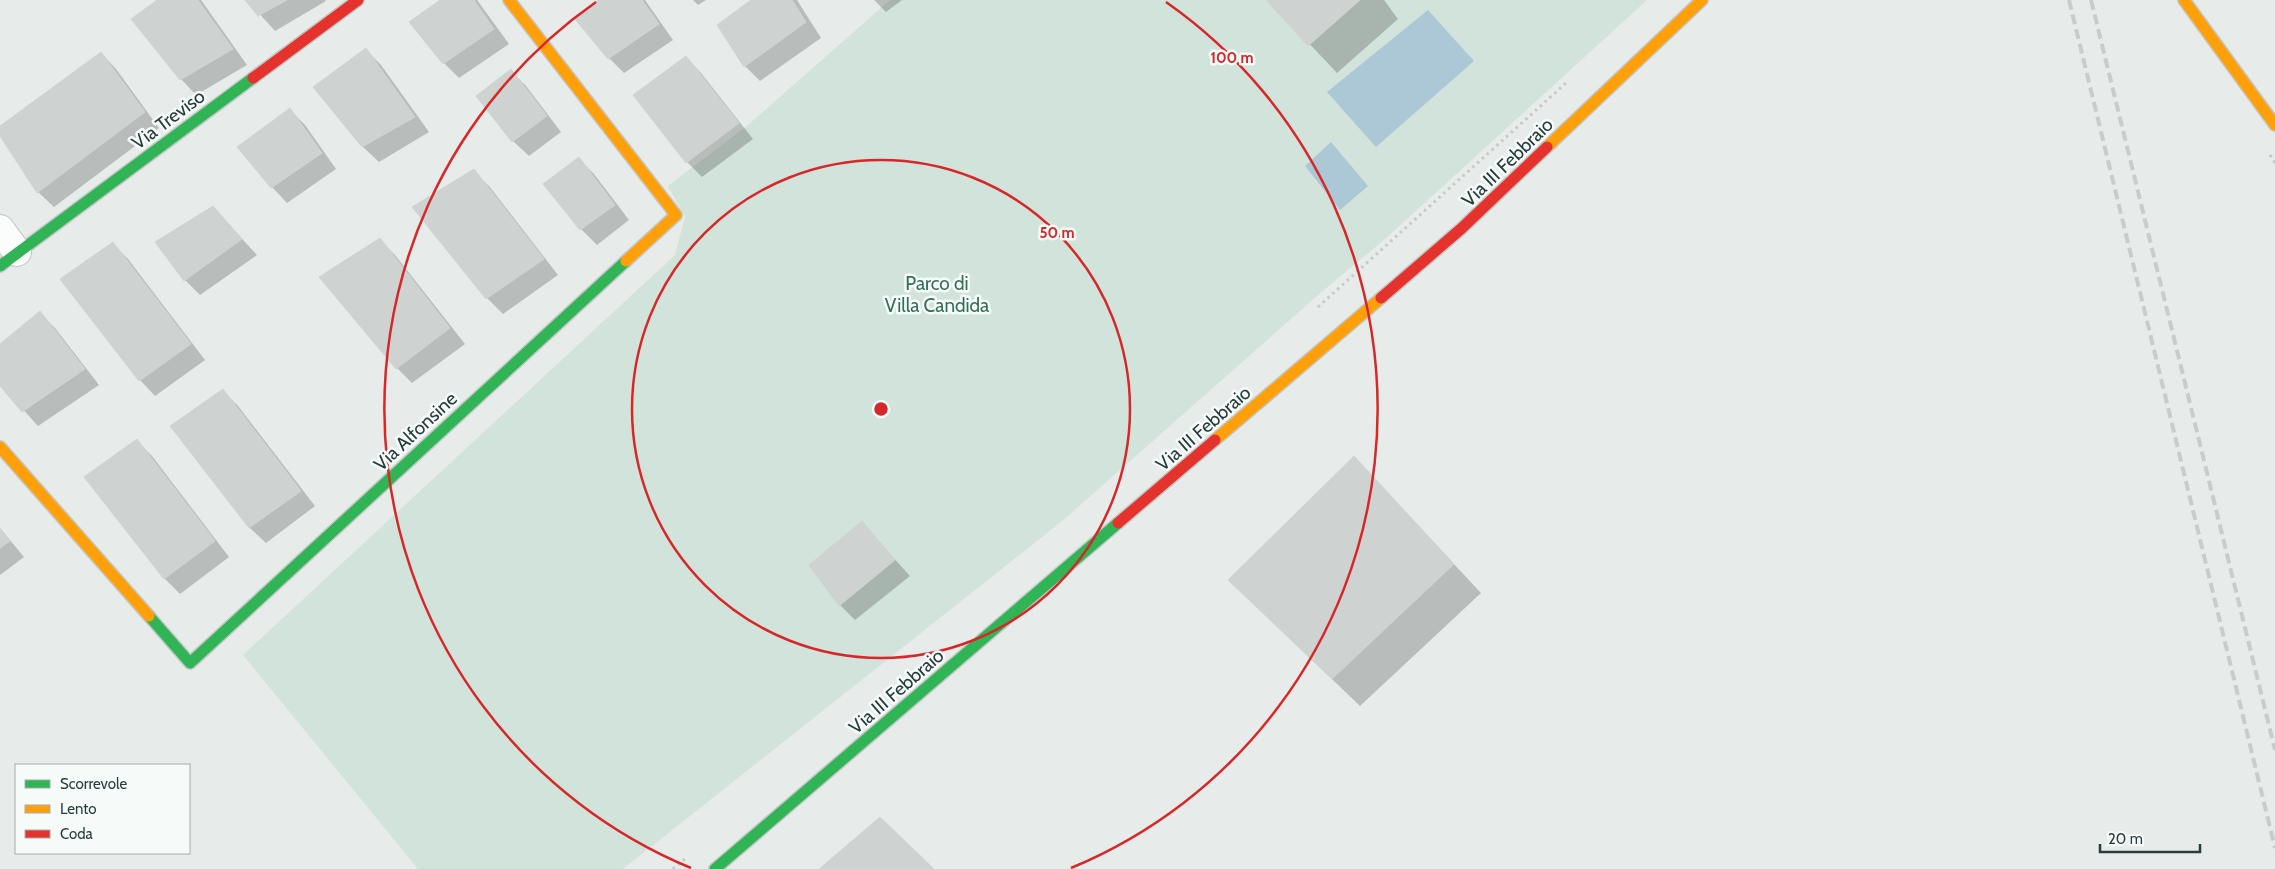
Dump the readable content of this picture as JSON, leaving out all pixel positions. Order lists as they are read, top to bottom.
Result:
{
  "streets": {
    "street": ["Via Treviso", "Via III Febbraio", "Via Alfonsine"]
  },
  "parks": ["Parco di Villa Candida"],
  "legend": ["Scorrevole", "Lento", "Coda"],
  "scale_bar": "20 m",
  "rings": ["100 m", "50 m"]
}
